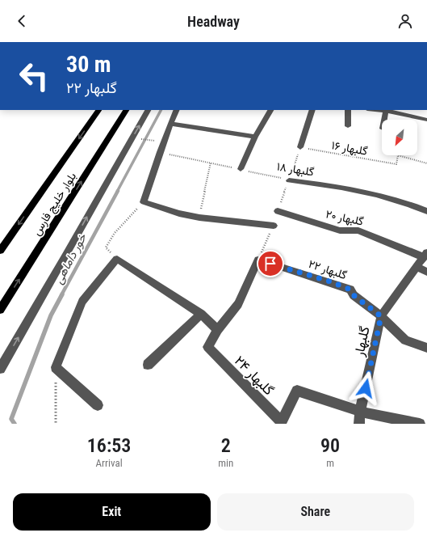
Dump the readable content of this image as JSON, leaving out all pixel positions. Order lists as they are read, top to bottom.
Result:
{
  "streets": {
    "main road": ["بلوار خلیج فارس"],
    "street": [
      "گلبهار ۱۸",
      "گلبهار ۲۰",
      "گلبهار ۲۲",
      "گلبهار",
      "گلبهار ۲۴"
    ],
    "path": ["گلبهار ۱۶"]
  },
  "crossings": [
    ["گلبهار ۲۰", "گلبهار"],
    ["گلبهار ۲۲", "گلبهار"],
    ["گلبهار ۲۲", "گلبهار ۲۴"],
    ["گلبهار", "گلبهار ۲۴"]
  ],
  "water": ["خور داماهی"],
  "north": "bottom left",
  "page": {
    "header": "Headway",
    "turn": ["30 m", "گلبهار ۲۲"],
    "eta": [
      "16:53",
      "Arrival",
      "2",
      "min",
      "90",
      "m"
    ],
    "buttons": ["Exit", "Share"]
  }
}
